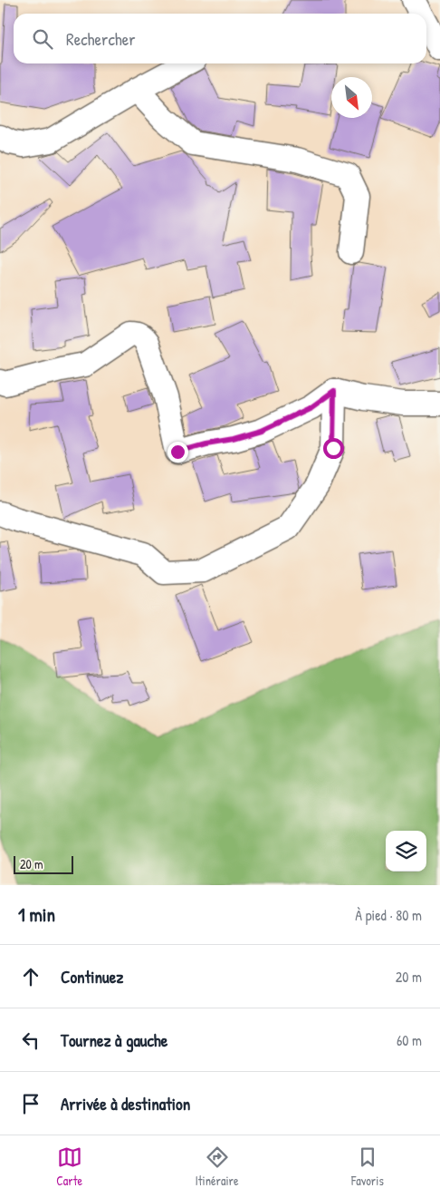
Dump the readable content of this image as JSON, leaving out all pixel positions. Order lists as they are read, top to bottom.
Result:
{
  "scale_bar": "20 m",
  "north": "bottom right",
  "page": {
    "search": "Rechercher",
    "scale": "20 m",
    "heading": ["1 min", "À pied · 80 m"],
    "list": [
      ["Continuez", "20 m"],
      ["Tournez à gauche", "60 m"],
      "Arrivée à destination"
    ],
    "nav": ["Carte", "Itinéraire", "Favoris"]
  }
}
